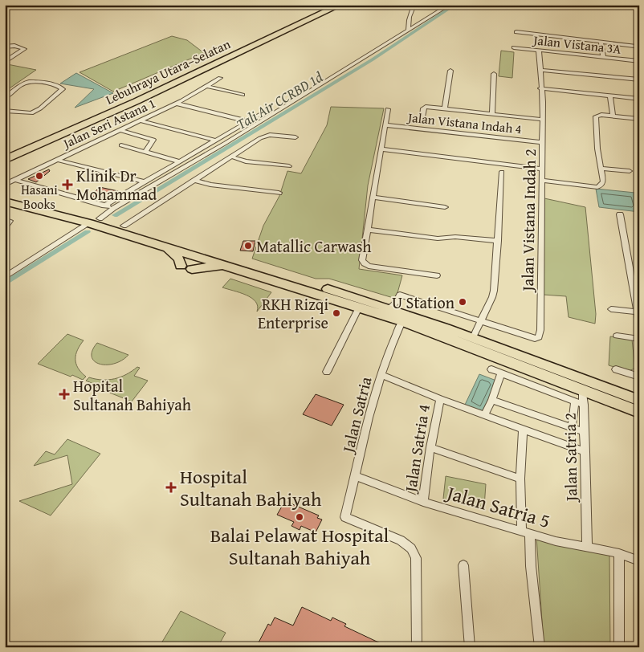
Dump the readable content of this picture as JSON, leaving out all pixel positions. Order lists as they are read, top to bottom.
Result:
{
  "streets": {
    "highway": ["Lebuhraya Utara–Selatan"],
    "street": [
      "Jalan Vistana 3A",
      "Jalan Seri Astana 1",
      "Jalan Vistana Indah 4",
      "Jalan Vistana Indah 2",
      "Jalan Satria",
      "Jalan Satria 4",
      "Jalan Satria 2",
      "Jalan Satria 5"
    ]
  },
  "crossings": [
    ["Jalan Vistana Indah 4", "Jalan Vistana Indah 2"],
    ["Jalan Satria", "Jalan Satria 5"],
    ["Jalan Satria 4", "Jalan Satria 5"],
    ["Jalan Satria 2", "Jalan Satria 5"]
  ],
  "water": ["Tali Air CCRBD 1d"],
  "places": {
    "other": [
      "Hasani Books",
      "Matallic Carwash",
      "U Station",
      "RKH Rizqi Enterprise",
      "Balai Pelawat Hospital Sultanah Bahiyah"
    ],
    "health": ["Klinik Dr Mohammad", "Hopital Sultanah Bahiyah", "Hospital Sultanah Bahiyah"]
  }
}
